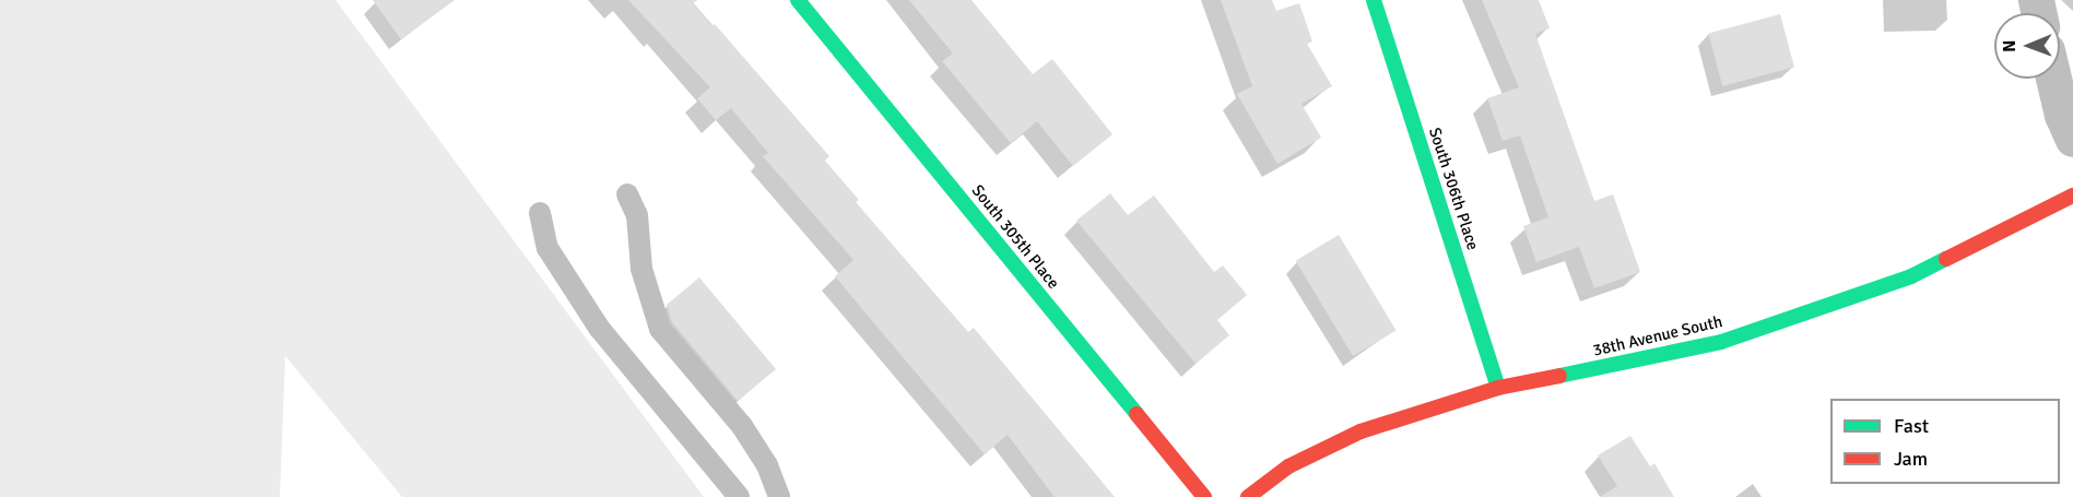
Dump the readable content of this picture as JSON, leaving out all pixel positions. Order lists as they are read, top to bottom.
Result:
{
  "streets": {
    "street": ["South 306th Place", "South 305th Place", "38th Avenue South"]
  },
  "crossings": [
    ["South 306th Place", "38th Avenue South"]
  ],
  "legend": ["Fast", "Jam"],
  "north": "left"
}
